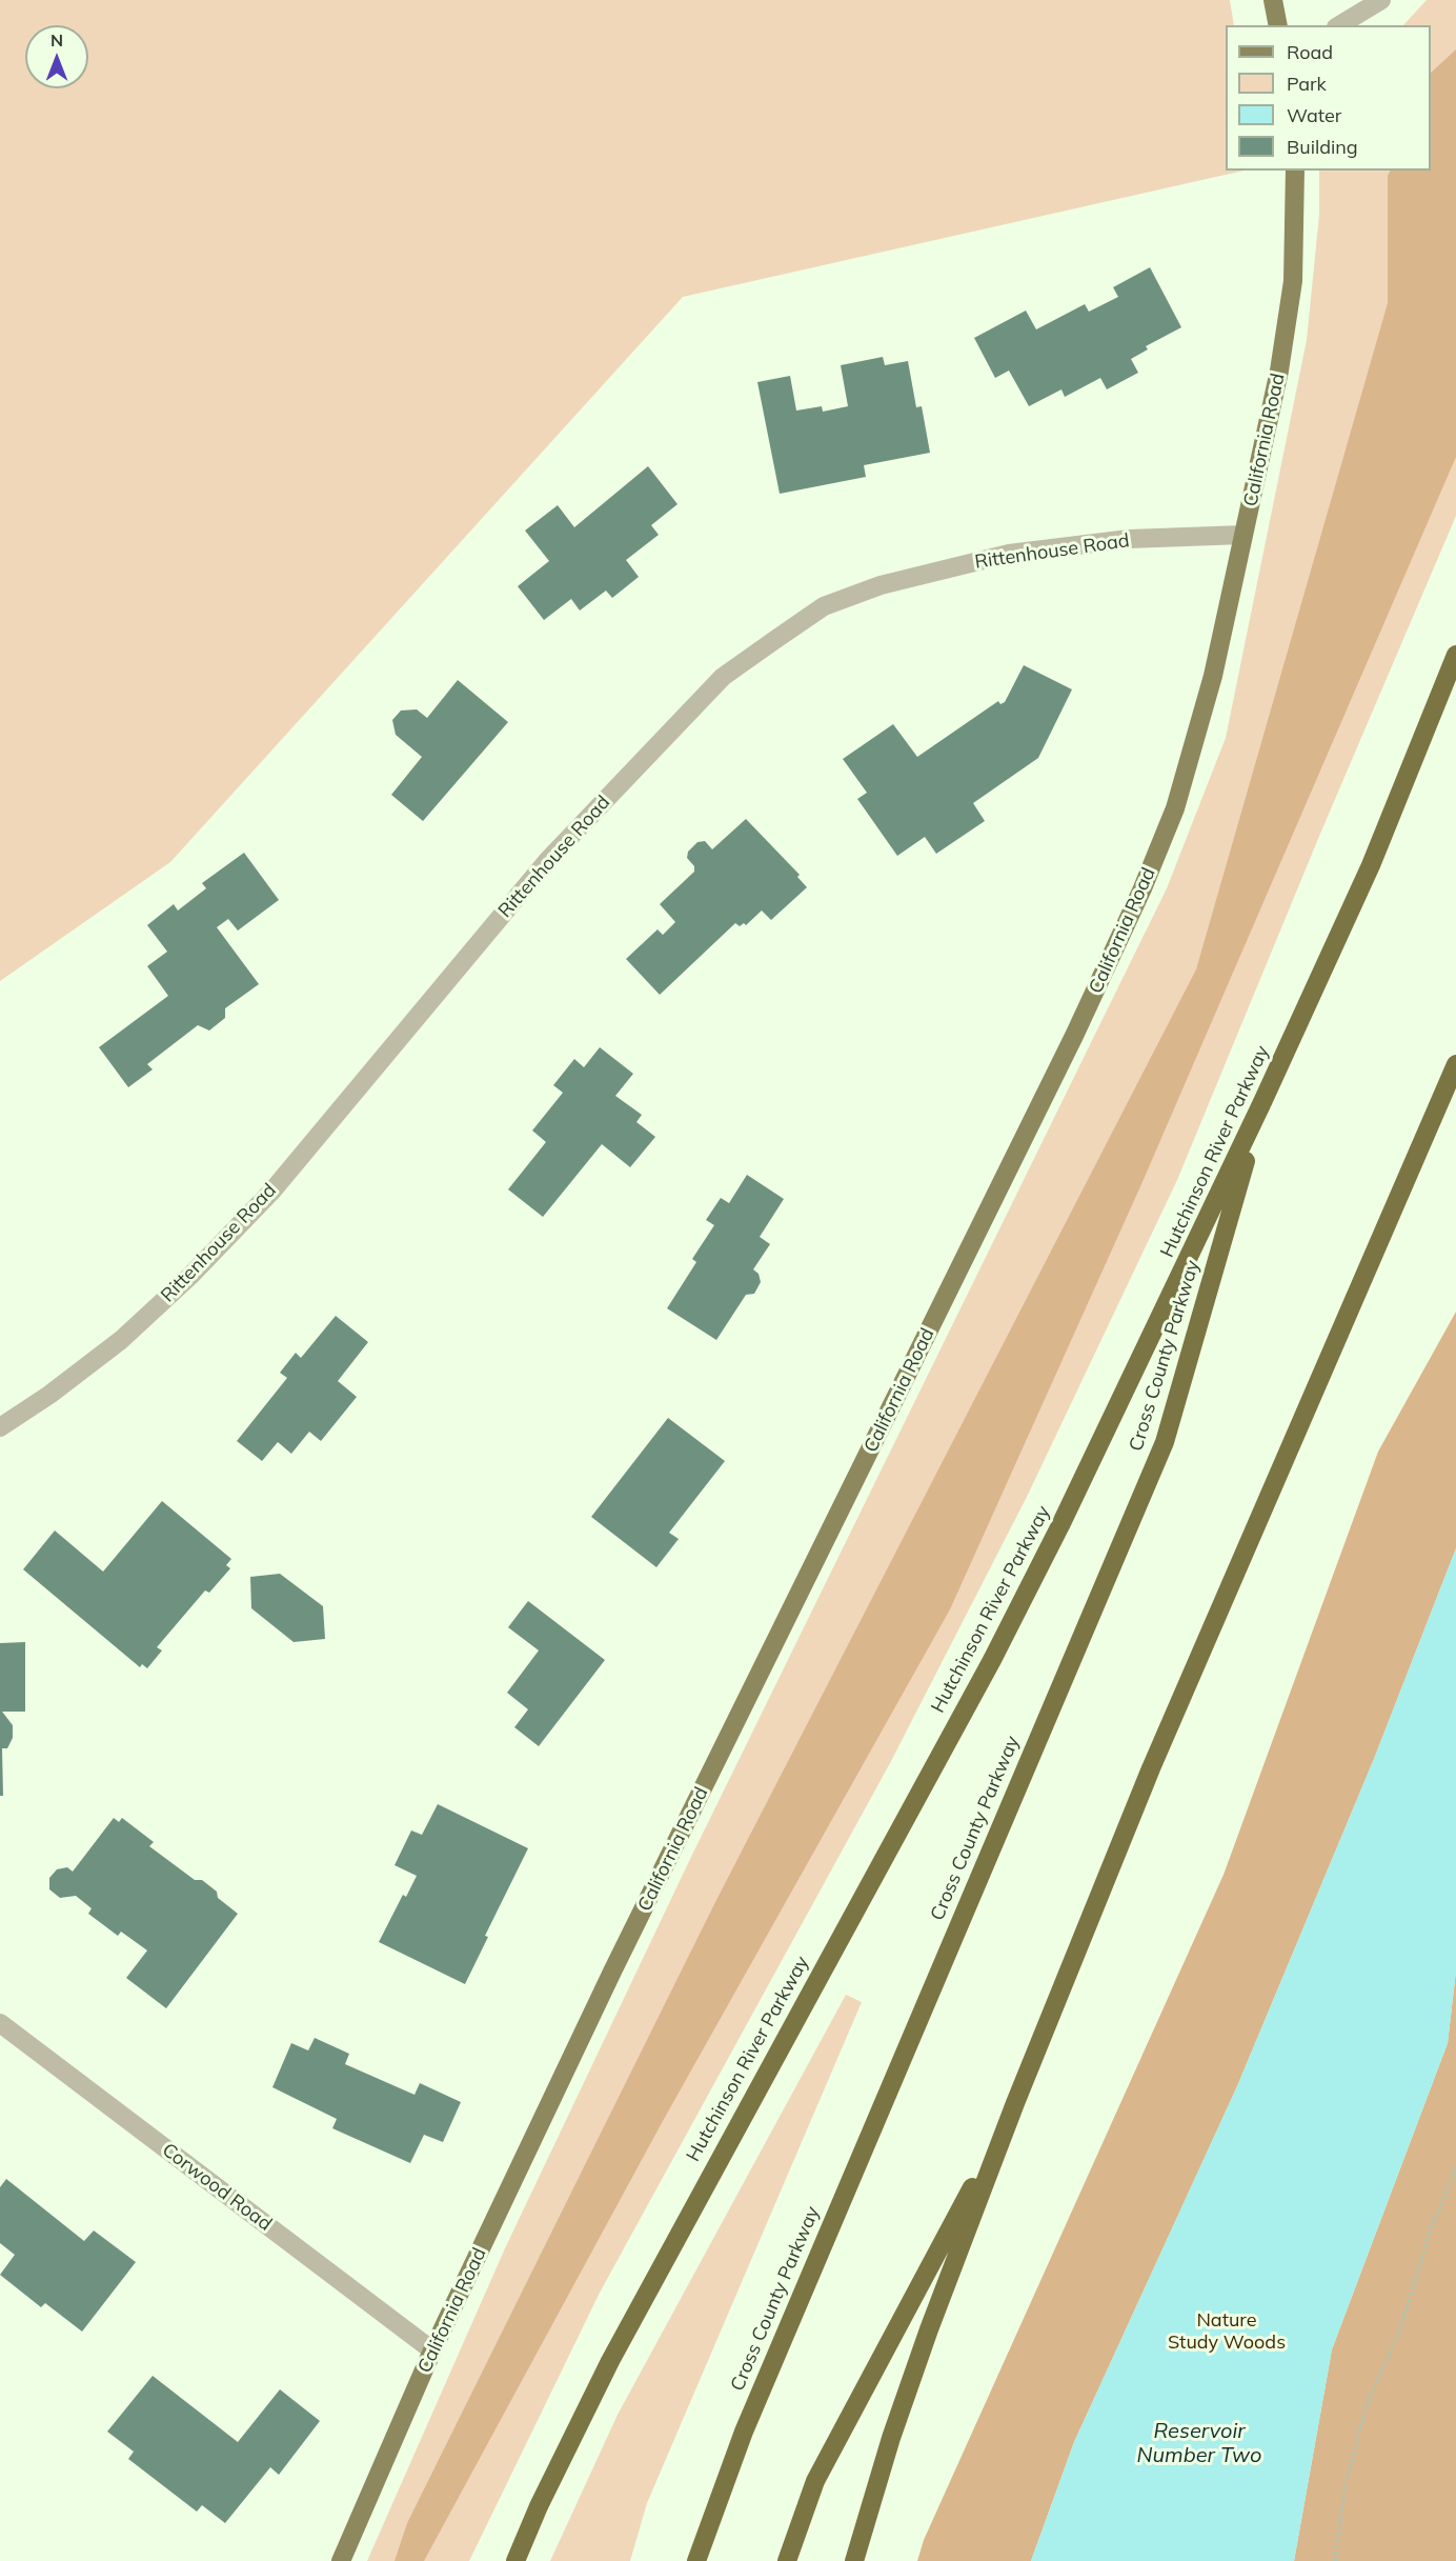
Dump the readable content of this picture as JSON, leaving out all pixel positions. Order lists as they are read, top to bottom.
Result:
{
  "streets": {
    "highway": ["Hutchinson River Parkway", "Cross County Parkway"],
    "main road": ["California Road"],
    "street": ["Rittenhouse Road", "Corwood Road"]
  },
  "crossings": [
    ["California Road", "Rittenhouse Road"],
    ["California Road", "Corwood Road"],
    ["Hutchinson River Parkway", "Cross County Parkway"]
  ],
  "water": ["Reservoir Number Two"],
  "parks": ["Nature Study Woods"],
  "legend": [
    "Road",
    "Park",
    "Water",
    "Building"
  ],
  "north": "top"
}
